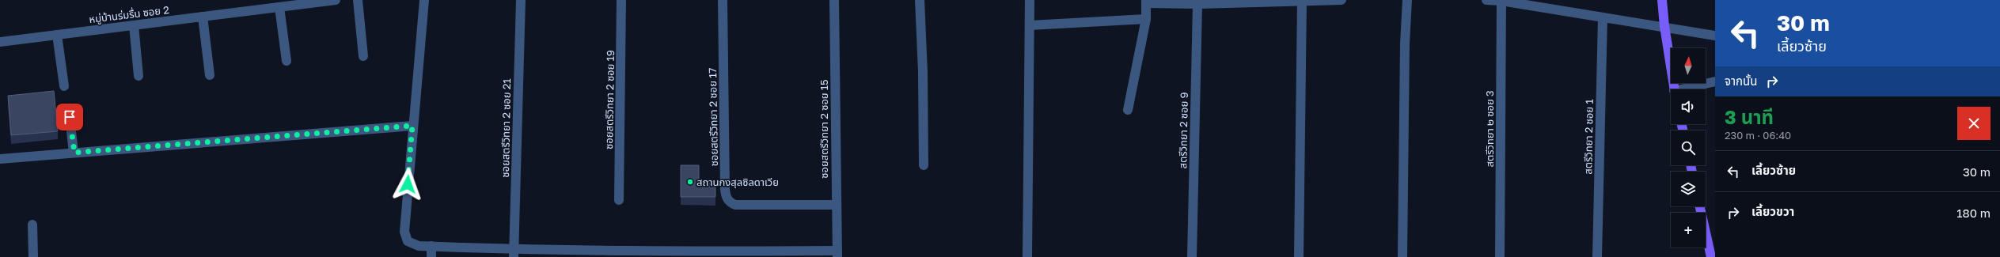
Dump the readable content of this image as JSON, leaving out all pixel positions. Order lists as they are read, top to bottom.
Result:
{
  "streets": {
    "street": [
      "หมู่บ้านร่มรื่น ซอย 2",
      "ซอยสตรีวิทยา 2 ซอย 19",
      "ซอยสตรีวิทยา 2 ซอย 17",
      "ซอยสตรีวิทยา 2 ซอย 21",
      "ซอยสตรีวิทยา 2 ซอย 15",
      "สตรีวิทยา ๒ ซอย 3",
      "สตรีวิทยา 2 ซอย 9",
      "สตรีวิทยา 2 ซอย 1"
    ]
  },
  "crossings": [
    ["ซอยสตรีวิทยา 2 ซอย 17", "ซอยสตรีวิทยา 2 ซอย 15"]
  ],
  "places": ["สถานกงสุลซิลดาเวีย"],
  "north": "top",
  "page": {
    "turn": ["30 m", "เลี้ยวซ้าย"],
    "map_buttons": "+",
    "then": "จากนั้น",
    "heading": ["3 นาที", "230 m · 06:40"],
    "list": [
      {
        "name": "เลี้ยวซ้าย",
        "value": "30 m"
      },
      {
        "name": "เลี้ยวขวา",
        "value": "180 m"
      }
    ]
  }
}
